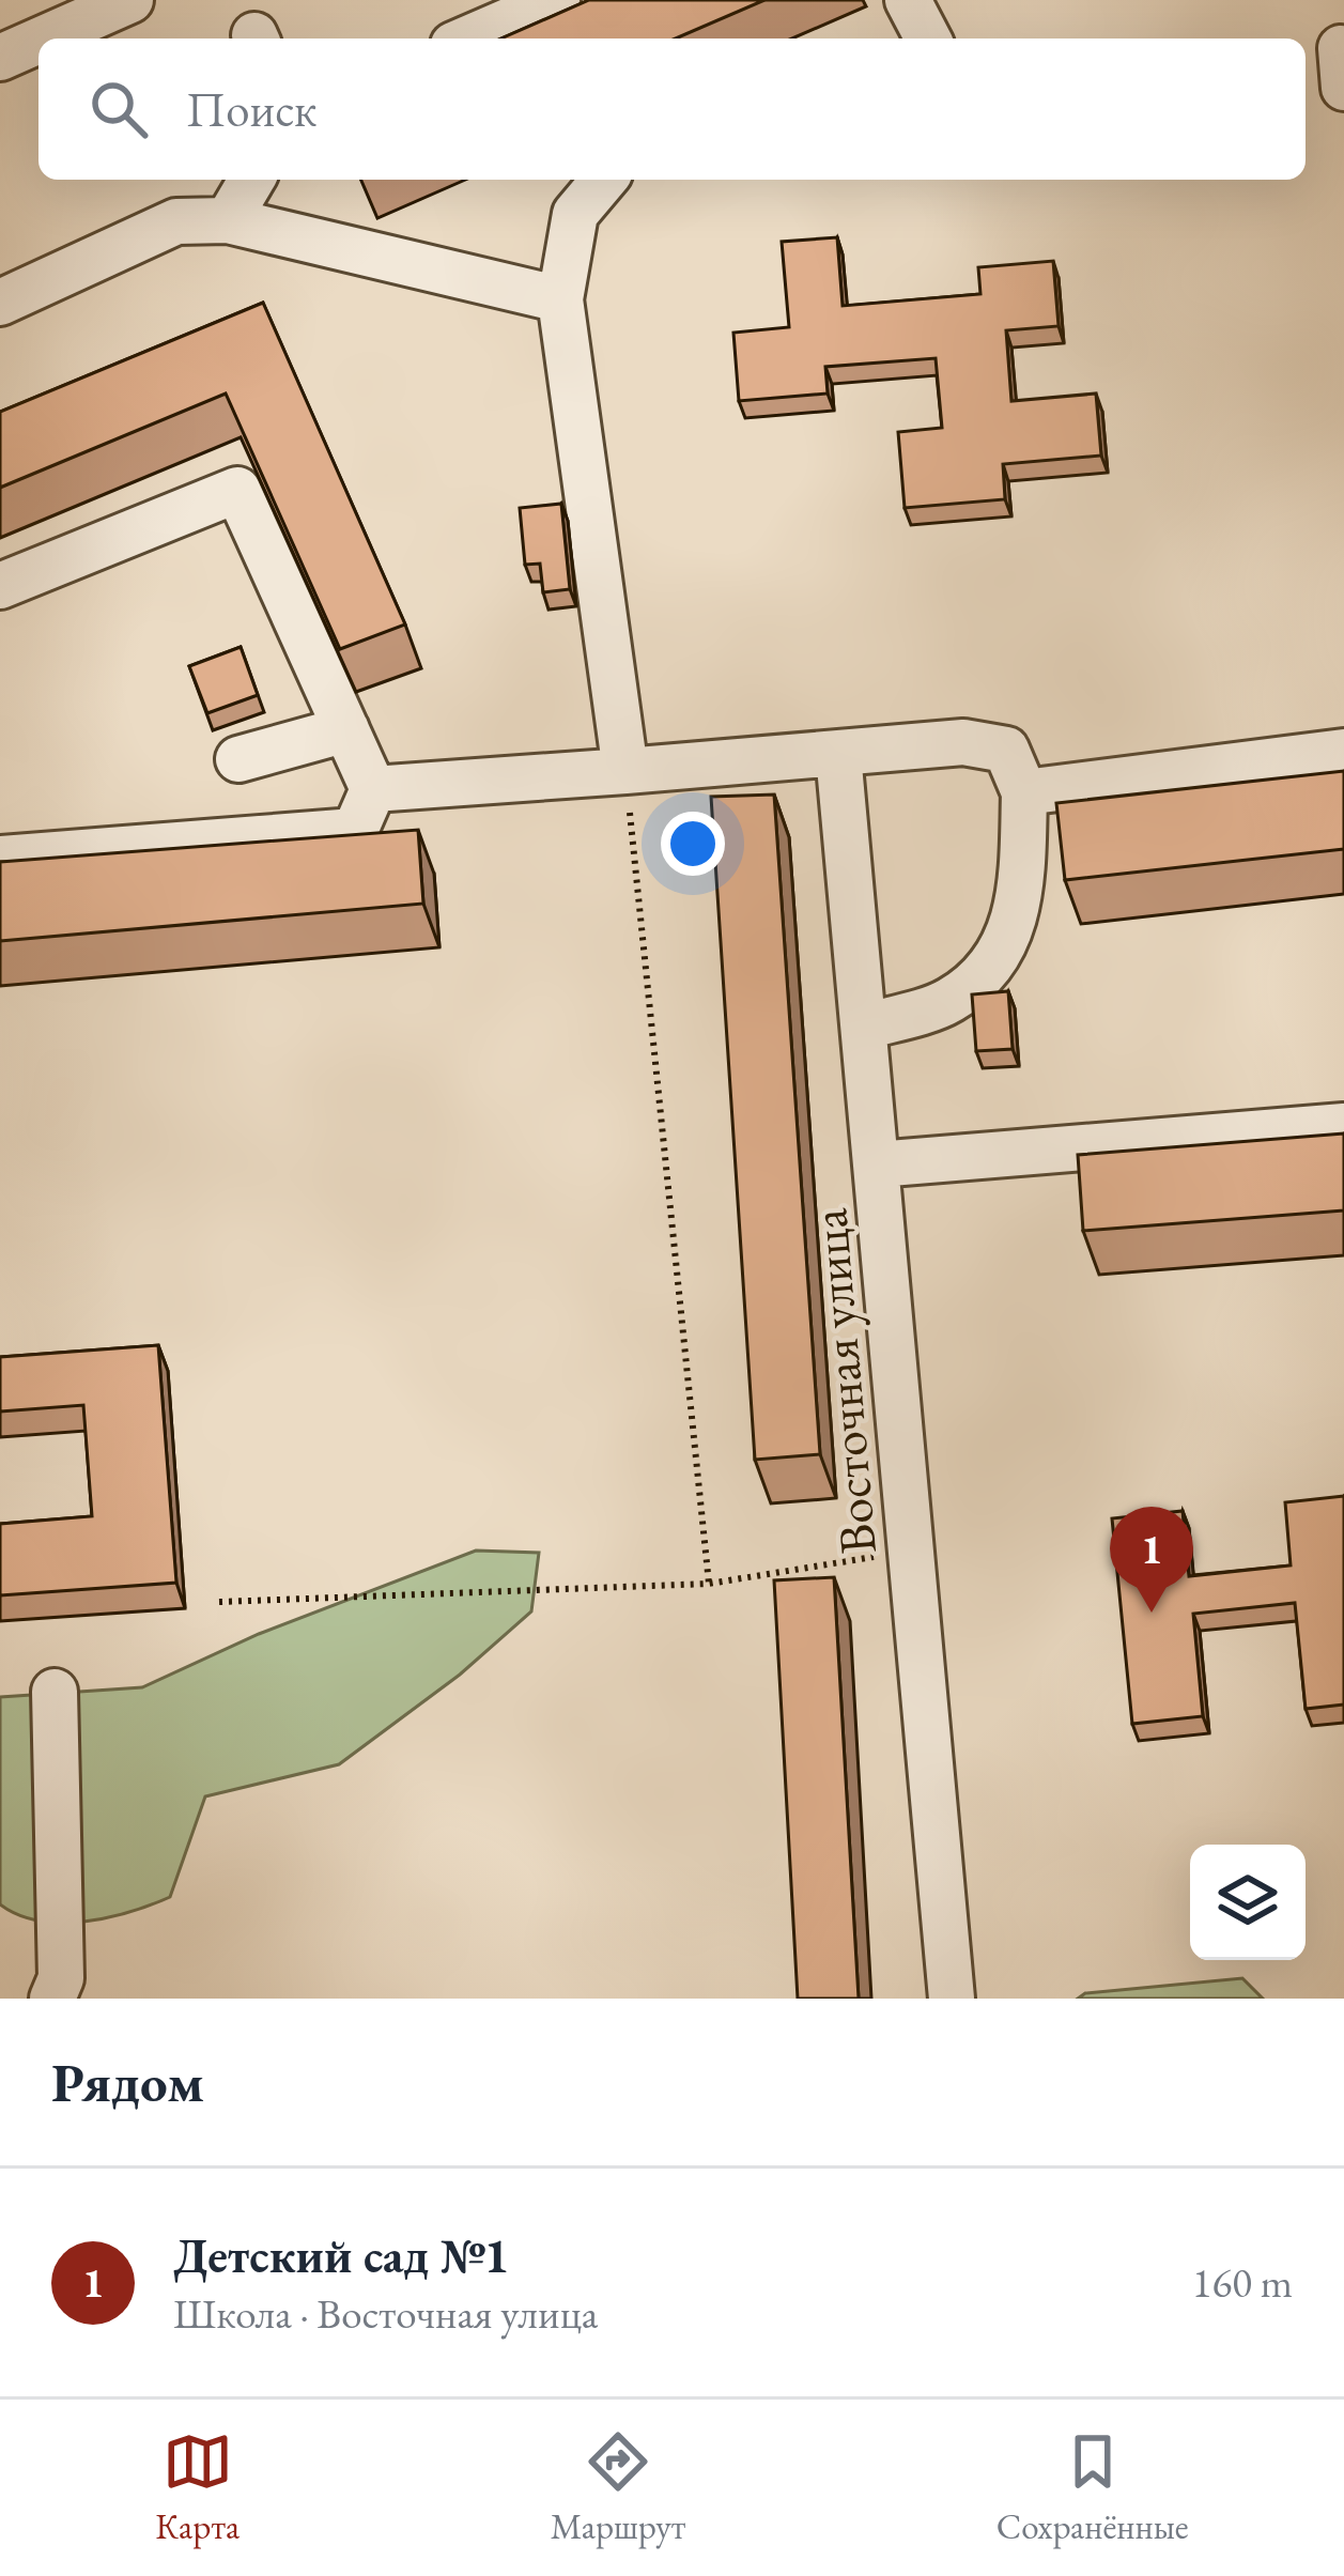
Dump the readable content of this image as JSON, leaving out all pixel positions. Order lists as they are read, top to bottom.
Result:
{
  "streets": {
    "street": ["Восточная улица"]
  },
  "page": {
    "search": "Поиск",
    "pins": "1",
    "heading": "Рядом",
    "list": [
      {
        "mark": "1",
        "name": "Детский сад №1",
        "note": "Школа · Восточная улица",
        "value": "160 m"
      }
    ],
    "nav": ["Карта", "Маршрут", "Сохранённые"]
  }
}
